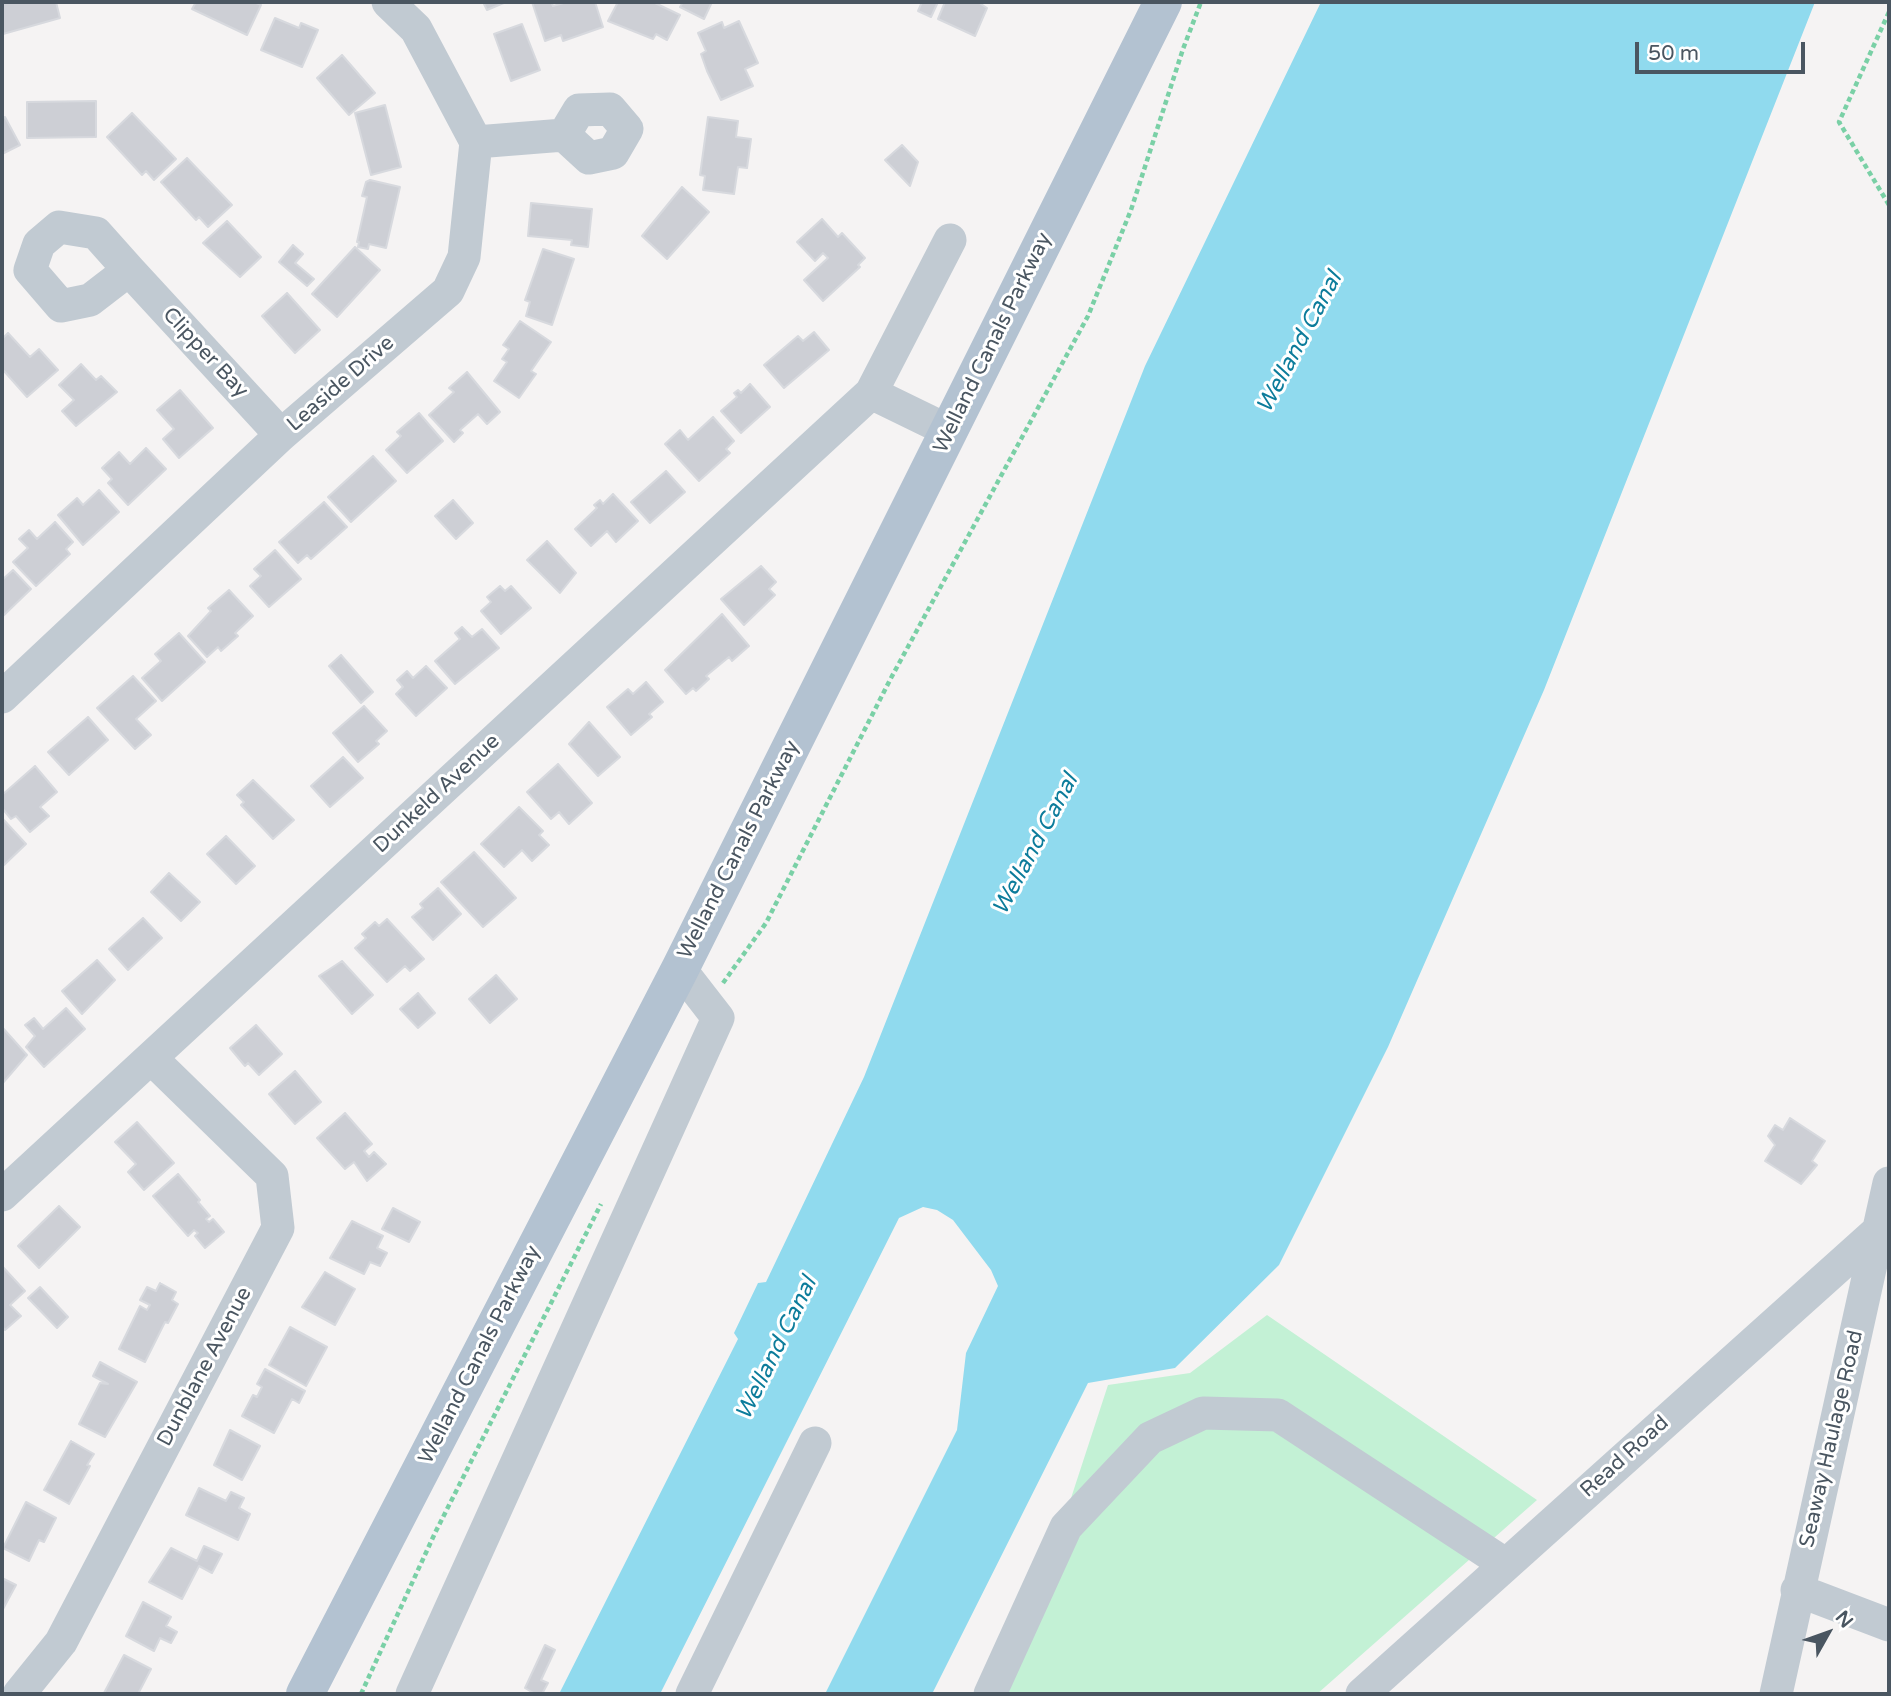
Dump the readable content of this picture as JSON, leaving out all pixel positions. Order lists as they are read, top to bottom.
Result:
{
  "streets": {
    "main road": ["Welland Canals Parkway"],
    "street": [
      "Clipper Bay",
      "Leaside Drive",
      "Dunkeld Avenue",
      "Dunblane Avenue",
      "Seaway Haulage Road",
      "Read Road"
    ]
  },
  "crossings": [
    ["Clipper Bay", "Leaside Drive"],
    ["Dunkeld Avenue", "Dunblane Avenue"],
    ["Seaway Haulage Road", "Read Road"]
  ],
  "water": ["Welland Canal"],
  "scale_bar": "50 m",
  "north": "top right"
}
